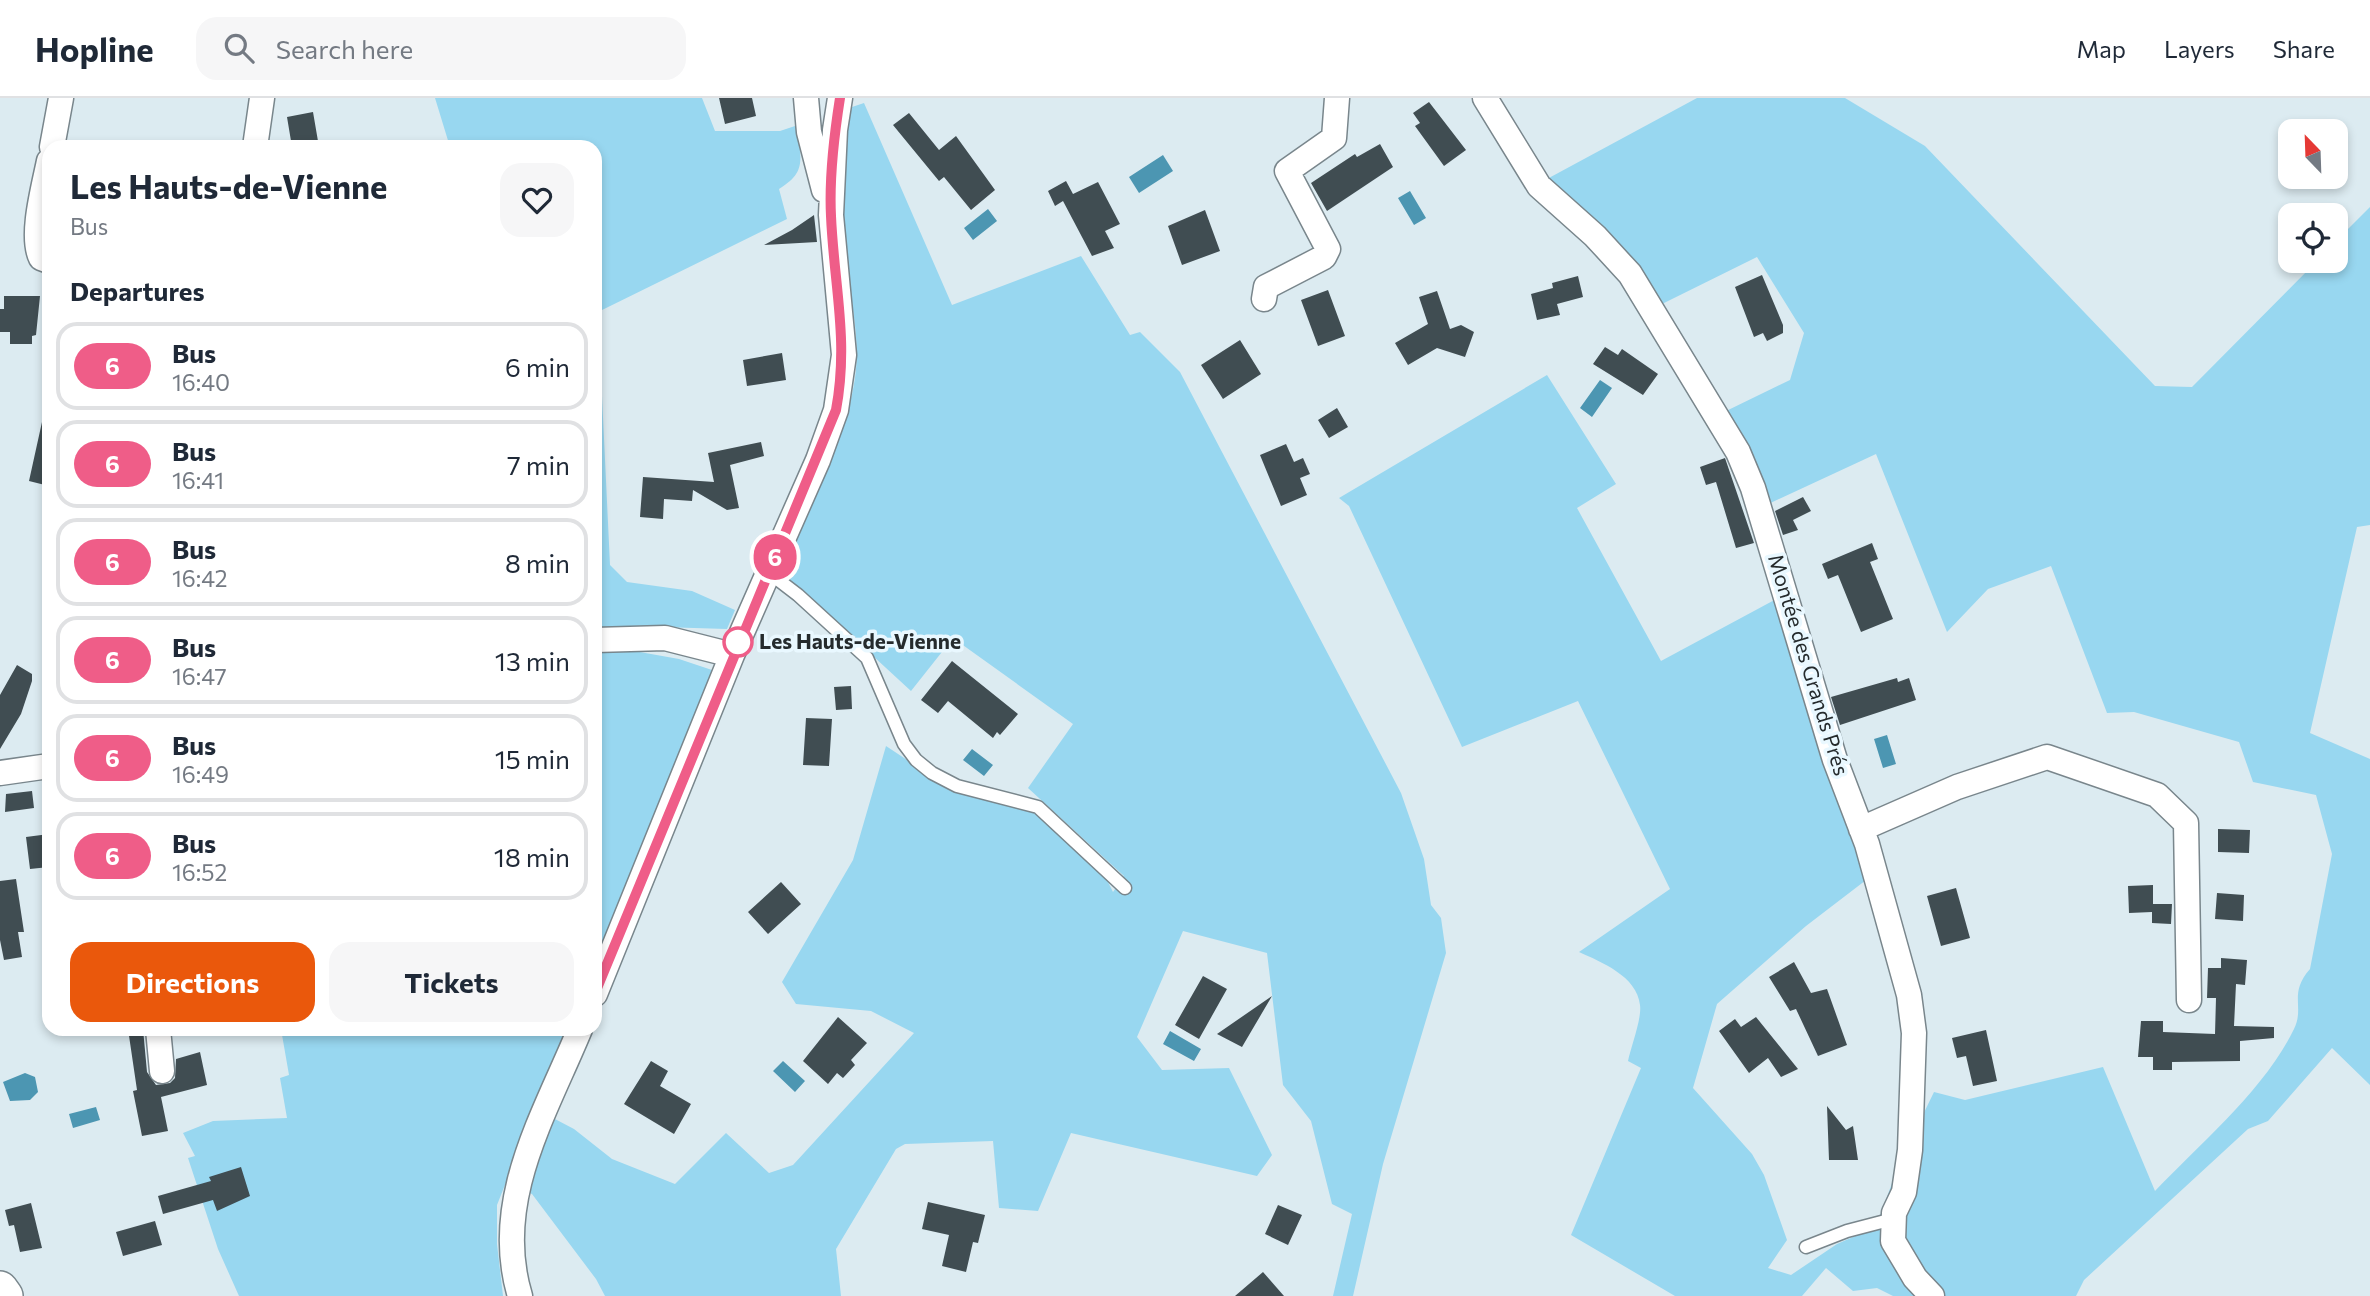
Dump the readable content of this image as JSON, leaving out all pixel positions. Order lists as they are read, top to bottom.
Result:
{
  "streets": {
    "street": ["Montée des Grands Prés"]
  },
  "places": ["Les Hauts-de-Vienne"],
  "lines": ["bus line 6"],
  "north": "top left",
  "page": {
    "header": "Hopline",
    "search": "Search here",
    "nav": ["Map", "Layers", "Share"],
    "on_map": "6",
    "heading": [
      ["Les Hauts-de-Vienne", "Bus"],
      "Departures"
    ],
    "list": [
      {
        "mark": "6",
        "name": "Bus",
        "note": "16:40",
        "value": "6 min"
      },
      {
        "mark": "6",
        "name": "Bus",
        "note": "16:41",
        "value": "7 min"
      },
      {
        "mark": "6",
        "name": "Bus",
        "note": "16:42",
        "value": "8 min"
      },
      {
        "mark": "6",
        "name": "Bus",
        "note": "16:47",
        "value": "13 min"
      },
      {
        "mark": "6",
        "name": "Bus",
        "note": "16:49",
        "value": "15 min"
      },
      {
        "mark": "6",
        "name": "Bus",
        "note": "16:52",
        "value": "18 min"
      }
    ],
    "buttons": ["Directions", "Tickets"]
  }
}
